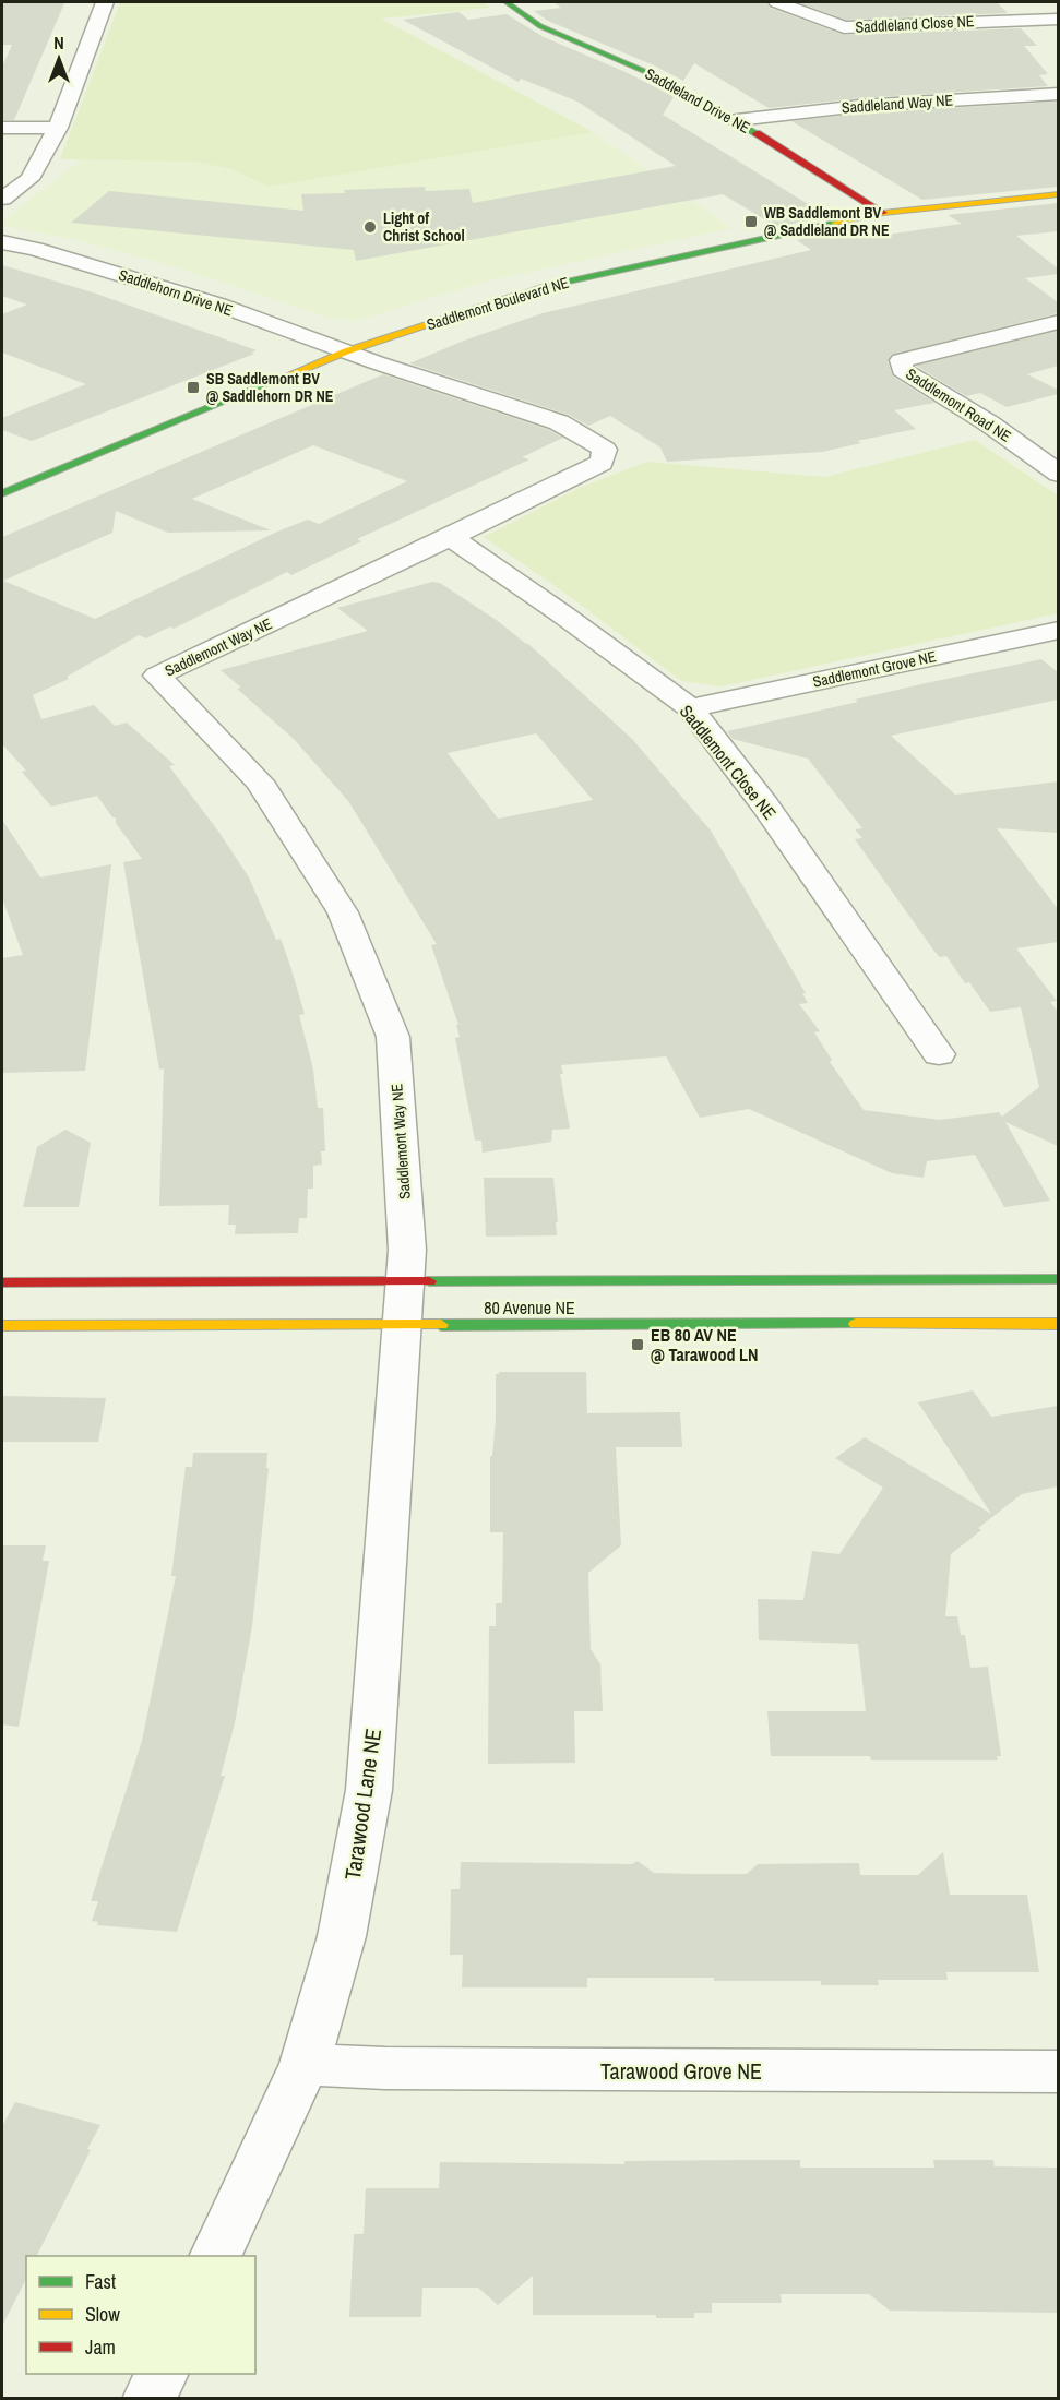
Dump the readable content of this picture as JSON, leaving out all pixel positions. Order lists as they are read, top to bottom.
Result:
{
  "streets": {
    "street": [
      "Saddleland Close NE",
      "Saddleland Drive NE",
      "Saddleland Way NE",
      "Saddlehorn Drive NE",
      "Saddlemont Boulevard NE",
      "Saddlemont Road NE",
      "Saddlemont Way NE",
      "Saddlemont Grove NE",
      "Saddlemont Close NE",
      "80 Avenue NE",
      "Tarawood Lane NE",
      "Tarawood Grove NE"
    ]
  },
  "crossings": [
    ["Saddleland Drive NE", "Saddleland Way NE"],
    ["Saddleland Drive NE", "Saddlemont Boulevard NE"],
    ["Saddlehorn Drive NE", "Saddlemont Boulevard NE"],
    ["Saddlehorn Drive NE", "Saddlemont Way NE"],
    ["Saddlemont Boulevard NE", "Saddlemont Way NE"],
    ["Saddlemont Way NE", "Saddlemont Close NE"],
    ["Saddlemont Way NE", "80 Avenue NE"],
    ["Saddlemont Way NE", "Tarawood Lane NE"],
    ["Saddlemont Grove NE", "Saddlemont Close NE"],
    ["80 Avenue NE", "Tarawood Lane NE"],
    ["Tarawood Lane NE", "Tarawood Grove NE"]
  ],
  "places": {
    "transit": ["WB Saddlemont BV @ Saddleland DR NE", "SB Saddlemont BV @ Saddlehorn DR NE", "EB 80 AV NE @ Tarawood LN"],
    "other": ["Light of Christ School"]
  },
  "legend": ["Fast", "Slow", "Jam"],
  "north": "top"
}
